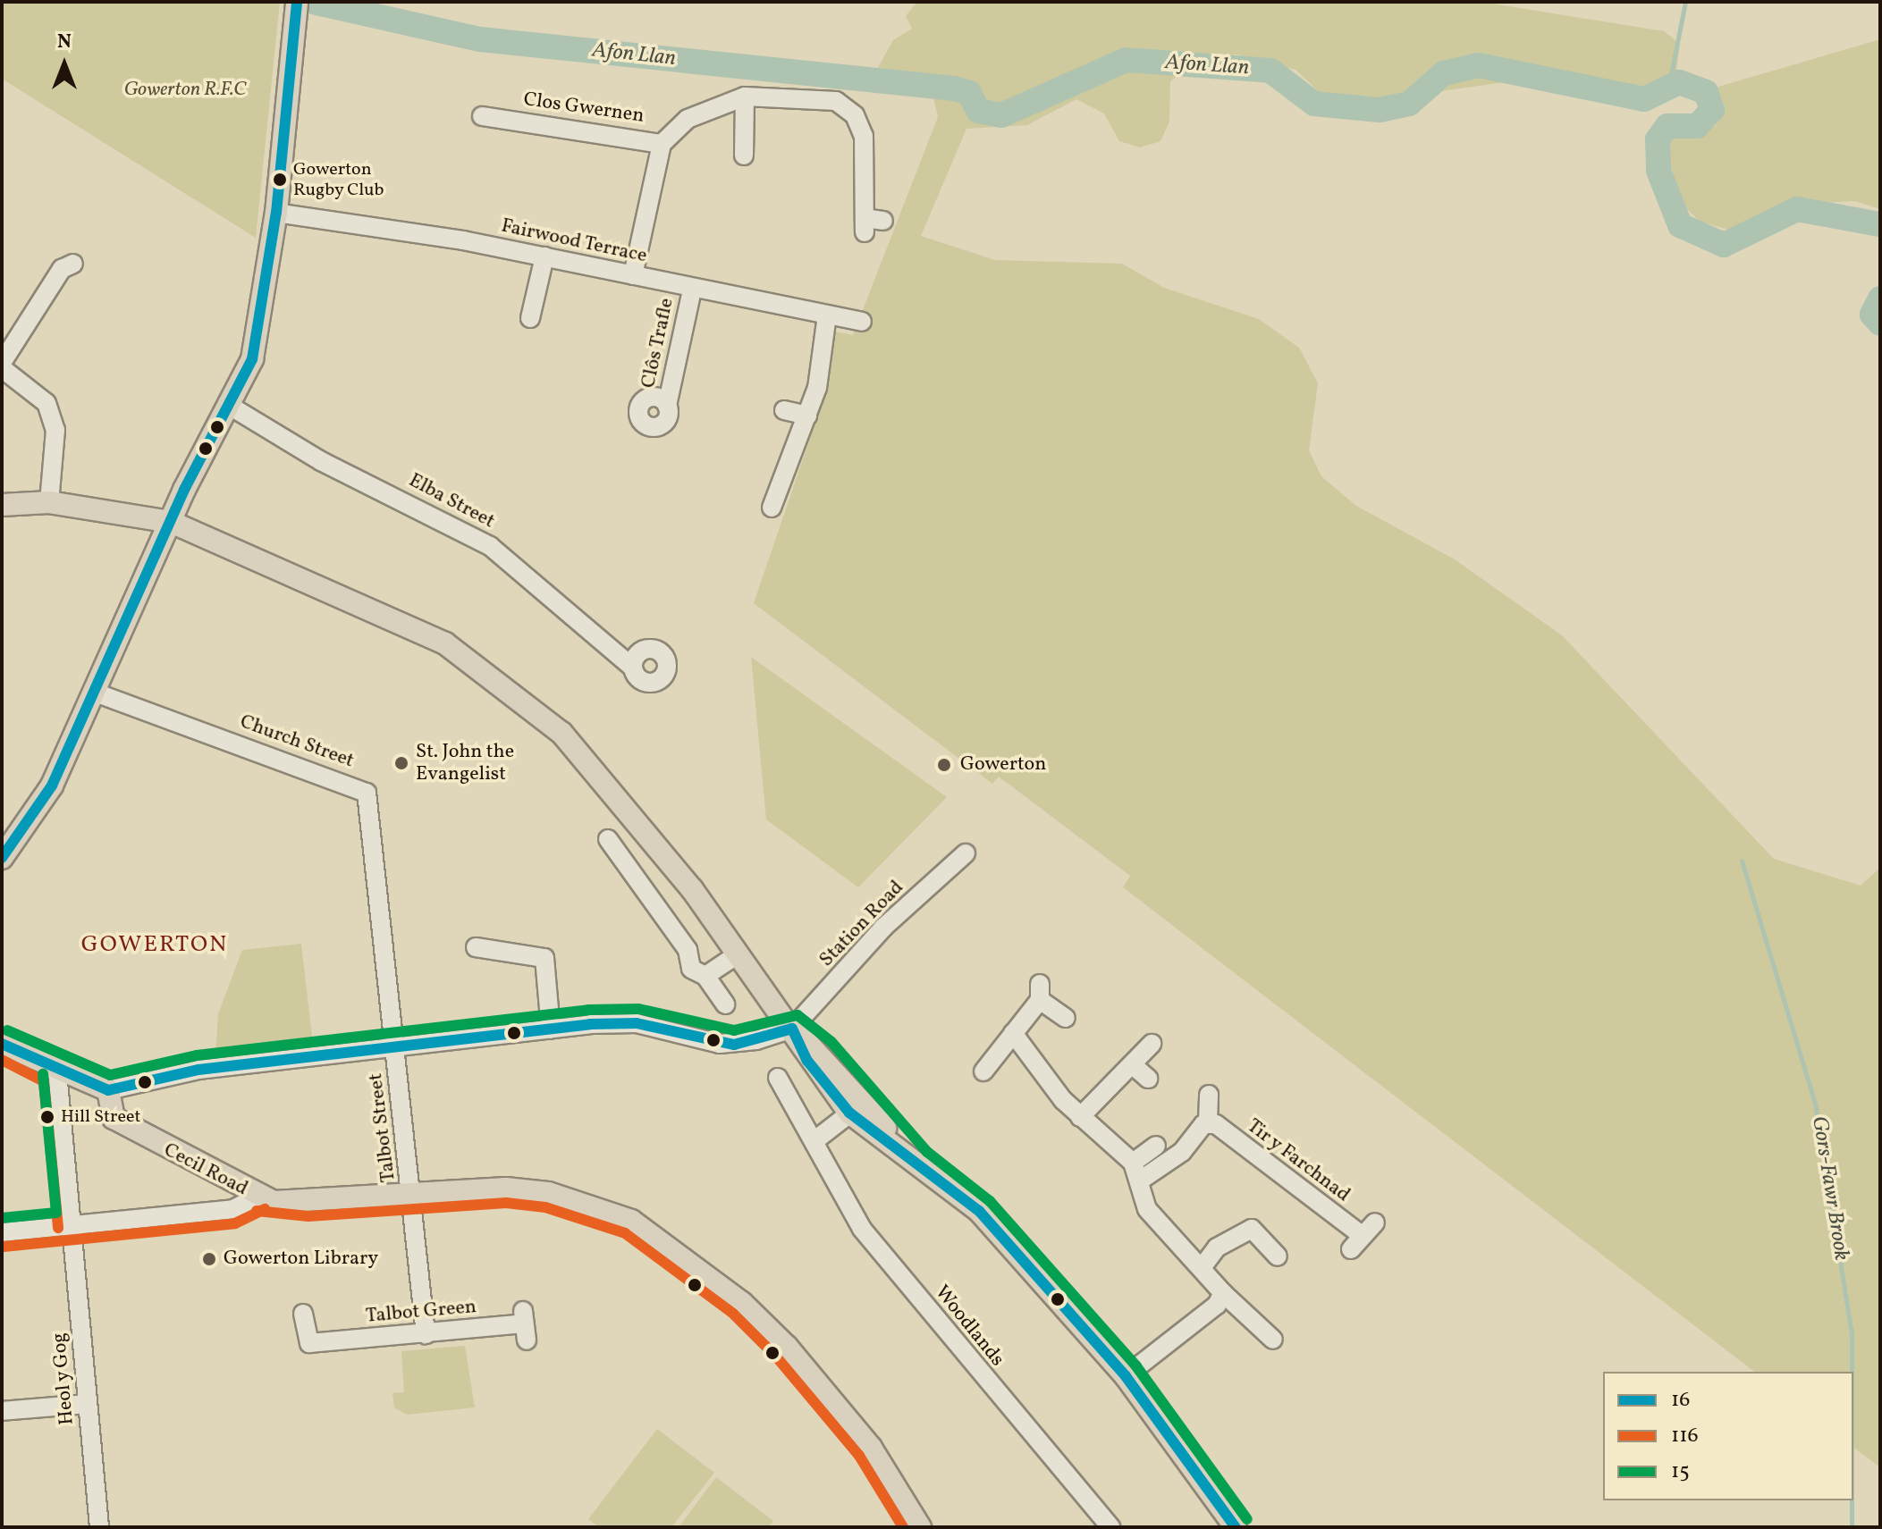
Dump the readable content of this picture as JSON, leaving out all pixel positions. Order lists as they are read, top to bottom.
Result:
{
  "streets": {
    "main road": ["Cecil Road"],
    "street": [
      "Clos Gwernen",
      "Fairwood Terrace",
      "Clôs Trafle",
      "Elba Street",
      "Church Street",
      "Station Road",
      "Talbot Street",
      "Tir y Farchnad",
      "Talbot Green",
      "Woodlands",
      "Heol y Gog"
    ]
  },
  "crossings": [
    ["Fairwood Terrace", "Clôs Trafle"],
    ["Church Street", "Talbot Street"],
    ["Talbot Street", "Cecil Road"],
    ["Talbot Street", "Talbot Green"]
  ],
  "districts": ["GOWERTON"],
  "water": ["Afon Llan", "Gors-Fawr Brook"],
  "parks": ["Gowerton R.F.C"],
  "places": [
    "Gowerton Rugby Club",
    "St. John the Evangelist",
    "Gowerton",
    "Hill Street",
    "Gowerton Library"
  ],
  "lines": ["transit line 16", "transit line 15", "transit line 116"],
  "legend": ["16", "116", "15"],
  "north": "top"
}
